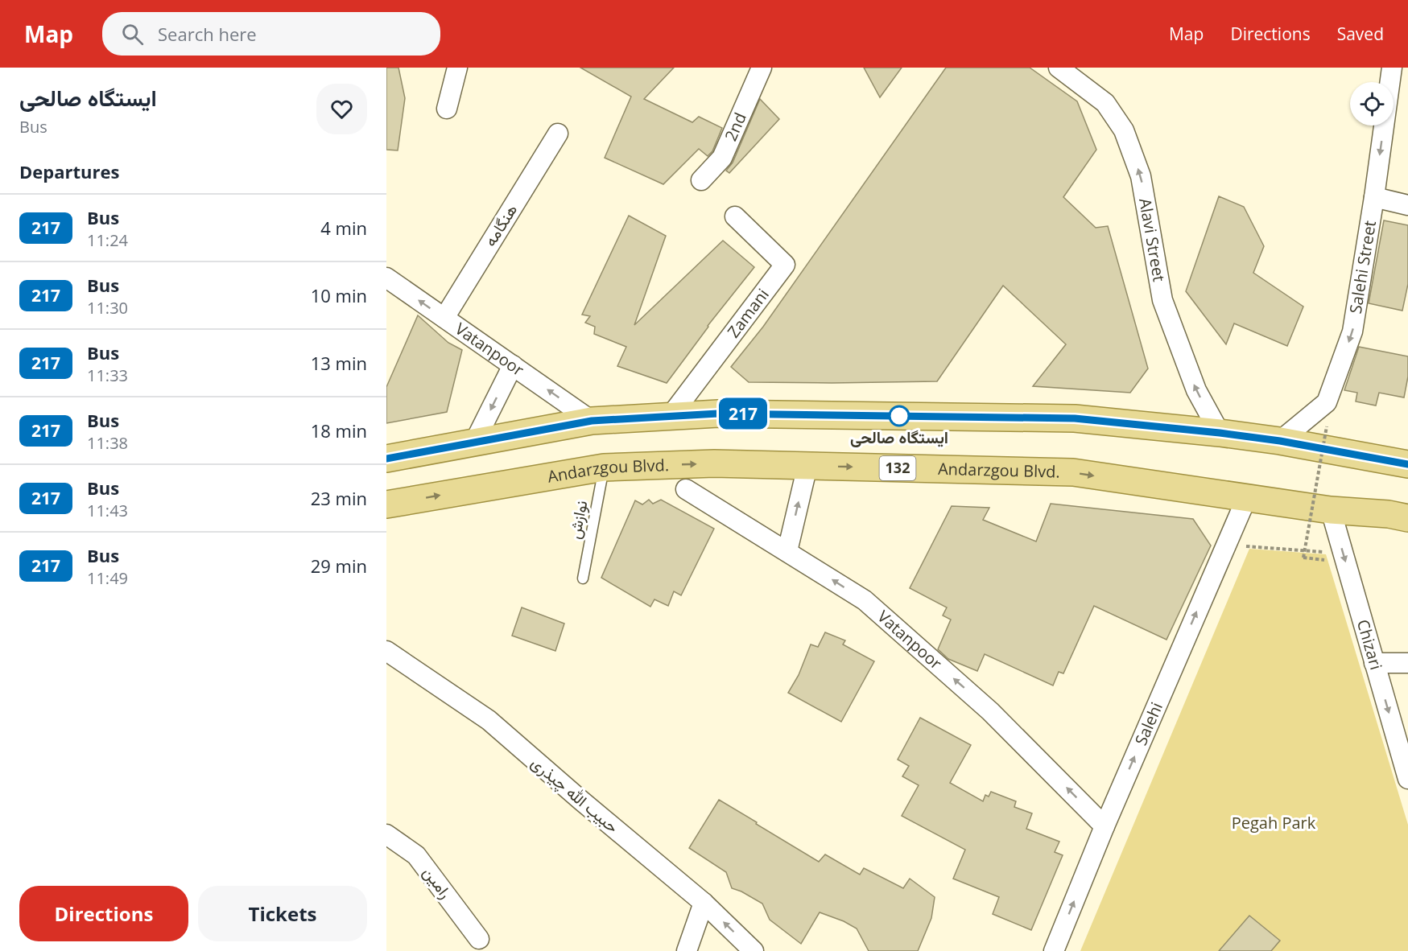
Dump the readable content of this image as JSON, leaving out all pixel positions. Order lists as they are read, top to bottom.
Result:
{
  "streets": {
    "main road": ["132", "Andarzgou Blvd."],
    "street": [
      "2nd",
      "هنگامه",
      "Alavi Street",
      "Salehi Street",
      "Zamani",
      "Vatanpoor",
      "Chizari",
      "Salehi",
      "حبیب الله چیذری",
      "رامین"
    ],
    "lane": ["نوازش"]
  },
  "crossings": [
    ["هنگامه", "Vatanpoor"],
    ["Vatanpoor", "Salehi"],
    ["Andarzgou Blvd.", "نوازش"],
    ["Andarzgou Blvd.", "Chizari"],
    ["Andarzgou Blvd.", "Salehi"]
  ],
  "one_way": [
    "Alavi Street",
    "Salehi Street",
    "Vatanpoor",
    "Chizari",
    "Salehi"
  ],
  "parks": ["Pegah Park"],
  "places": ["ایستگاه صالحی"],
  "lines": ["bus line 217"],
  "page": {
    "header": "Map",
    "search": "Search here",
    "nav": ["Map", "Directions", "Saved"],
    "heading": [
      ["ایستگاه صالحی", "Bus"],
      "Departures"
    ],
    "on_map": "217",
    "list": [
      {
        "mark": "217",
        "name": "Bus",
        "note": "11:24",
        "value": "4 min"
      },
      {
        "mark": "217",
        "name": "Bus",
        "note": "11:30",
        "value": "10 min"
      },
      {
        "mark": "217",
        "name": "Bus",
        "note": "11:33",
        "value": "13 min"
      },
      {
        "mark": "217",
        "name": "Bus",
        "note": "11:38",
        "value": "18 min"
      },
      {
        "mark": "217",
        "name": "Bus",
        "note": "11:43",
        "value": "23 min"
      },
      {
        "mark": "217",
        "name": "Bus",
        "note": "11:49",
        "value": "29 min"
      }
    ],
    "buttons": ["Directions", "Tickets"]
  }
}
